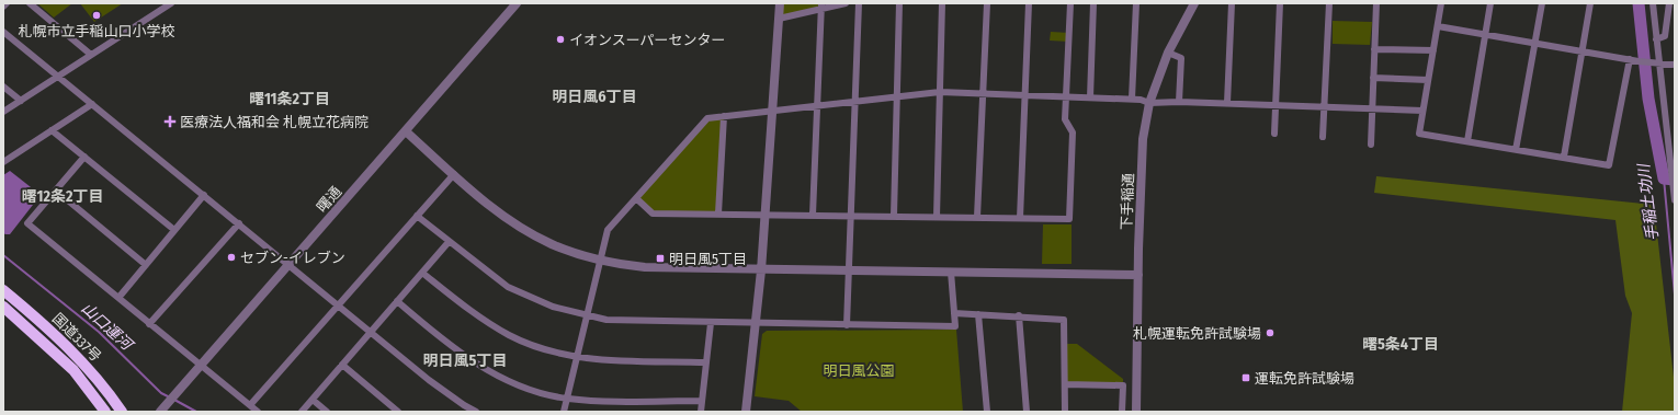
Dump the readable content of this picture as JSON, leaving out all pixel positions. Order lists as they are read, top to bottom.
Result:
{
  "streets": {
    "highway": ["国道337号"],
    "street": ["曙通", "下手稲通"]
  },
  "districts": [
    "明日風6丁目",
    "曙11条2丁目",
    "曙12条2丁目",
    "曙5条4丁目",
    "明日風5丁目"
  ],
  "water": ["手稲土功川", "山口運河"],
  "parks": ["明日風公園"],
  "places": {
    "other": [
      "札幌市立手稲山口小学校",
      "イオンスーパーセンター",
      "セブン-イレブン",
      "札幌運転免許試験場"
    ],
    "health": ["医療法人福和会 札幌立花病院"],
    "transit": ["明日風5丁目", "運転免許試験場"]
  }
}
